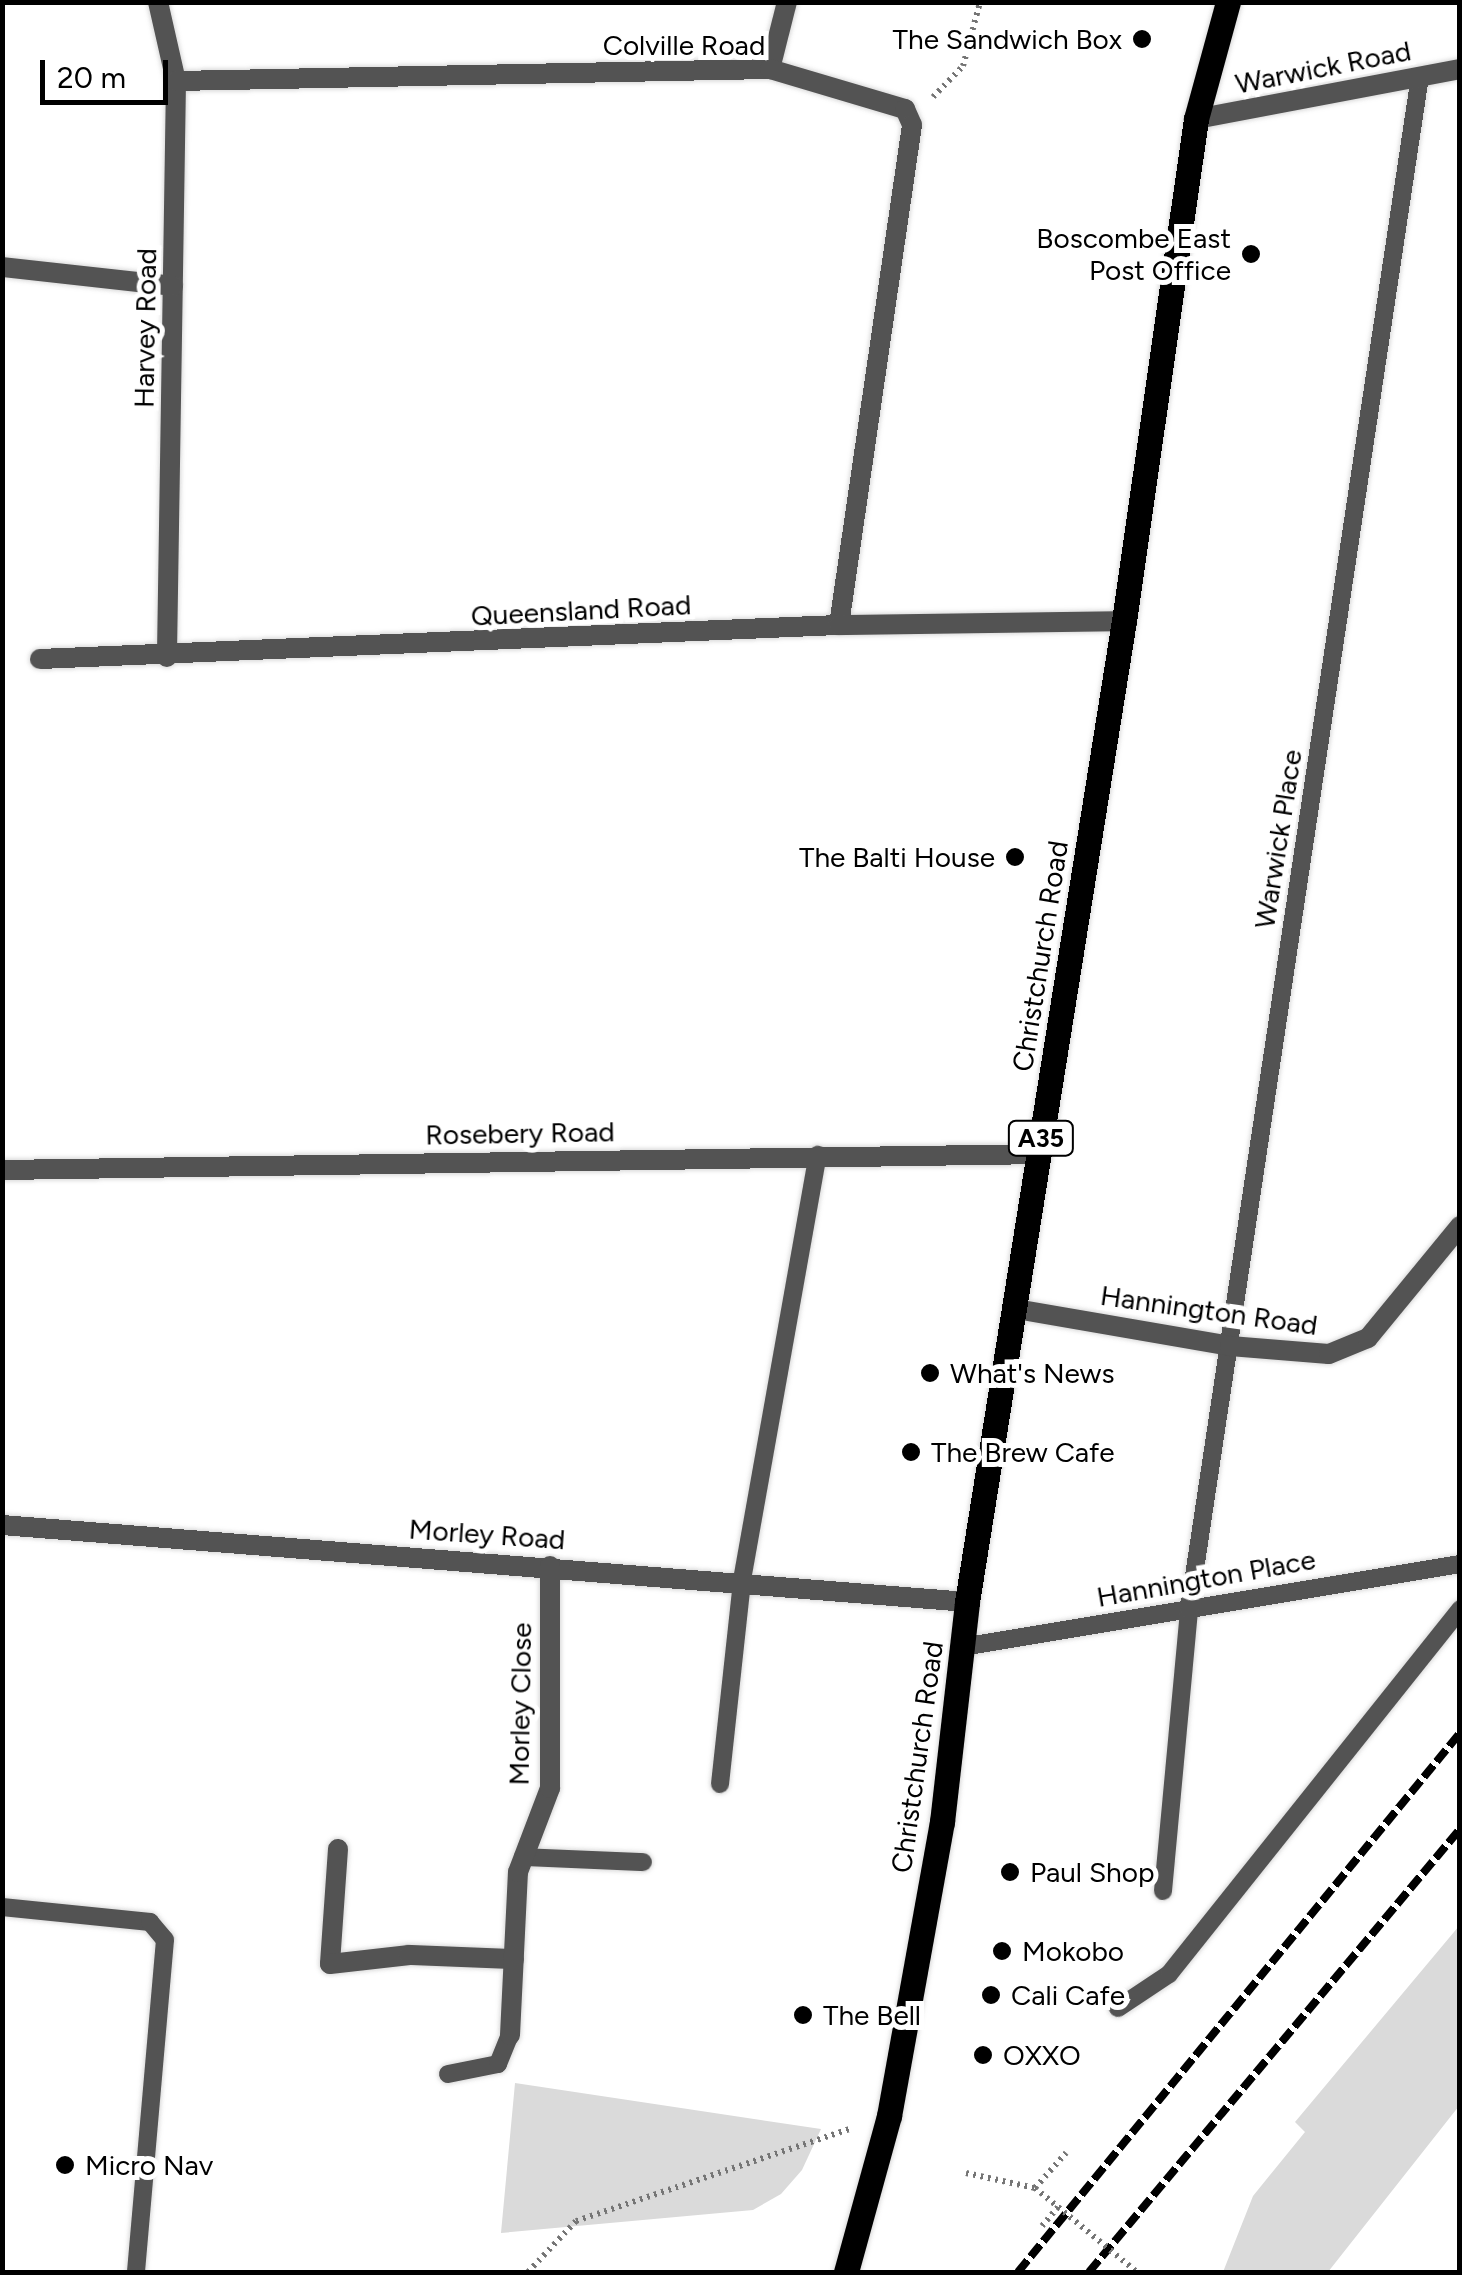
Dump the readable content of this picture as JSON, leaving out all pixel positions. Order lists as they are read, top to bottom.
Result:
{
  "streets": {
    "main road": ["Christchurch Road", "A35"],
    "street": [
      "Colville Road",
      "Warwick Road",
      "Harvey Road",
      "Queensland Road",
      "Rosebery Road",
      "Hannington Road",
      "Morley Road",
      "Morley Close"
    ],
    "lane": ["Warwick Place", "Hannington Place"]
  },
  "crossings": [
    ["Colville Road", "Harvey Road"],
    ["Warwick Road", "Warwick Place"],
    ["Warwick Road", "Christchurch Road"],
    ["Harvey Road", "Queensland Road"],
    ["Queensland Road", "Christchurch Road"],
    ["Warwick Place", "Hannington Road"],
    ["Warwick Place", "Hannington Place"],
    ["Christchurch Road", "Rosebery Road"],
    ["Christchurch Road", "Hannington Road"],
    ["Christchurch Road", "Morley Road"],
    ["Christchurch Road", "Hannington Place"],
    ["Morley Road", "Morley Close"]
  ],
  "places": [
    "The Sandwich Box",
    "Boscombe East Post Office",
    "The Balti House",
    "What's News",
    "The Brew Cafe",
    "Paul Shop",
    "Mokobo",
    "Cali Cafe",
    "The Bell",
    "OXXO",
    "Micro Nav"
  ],
  "scale_bar": "20 m"
}
